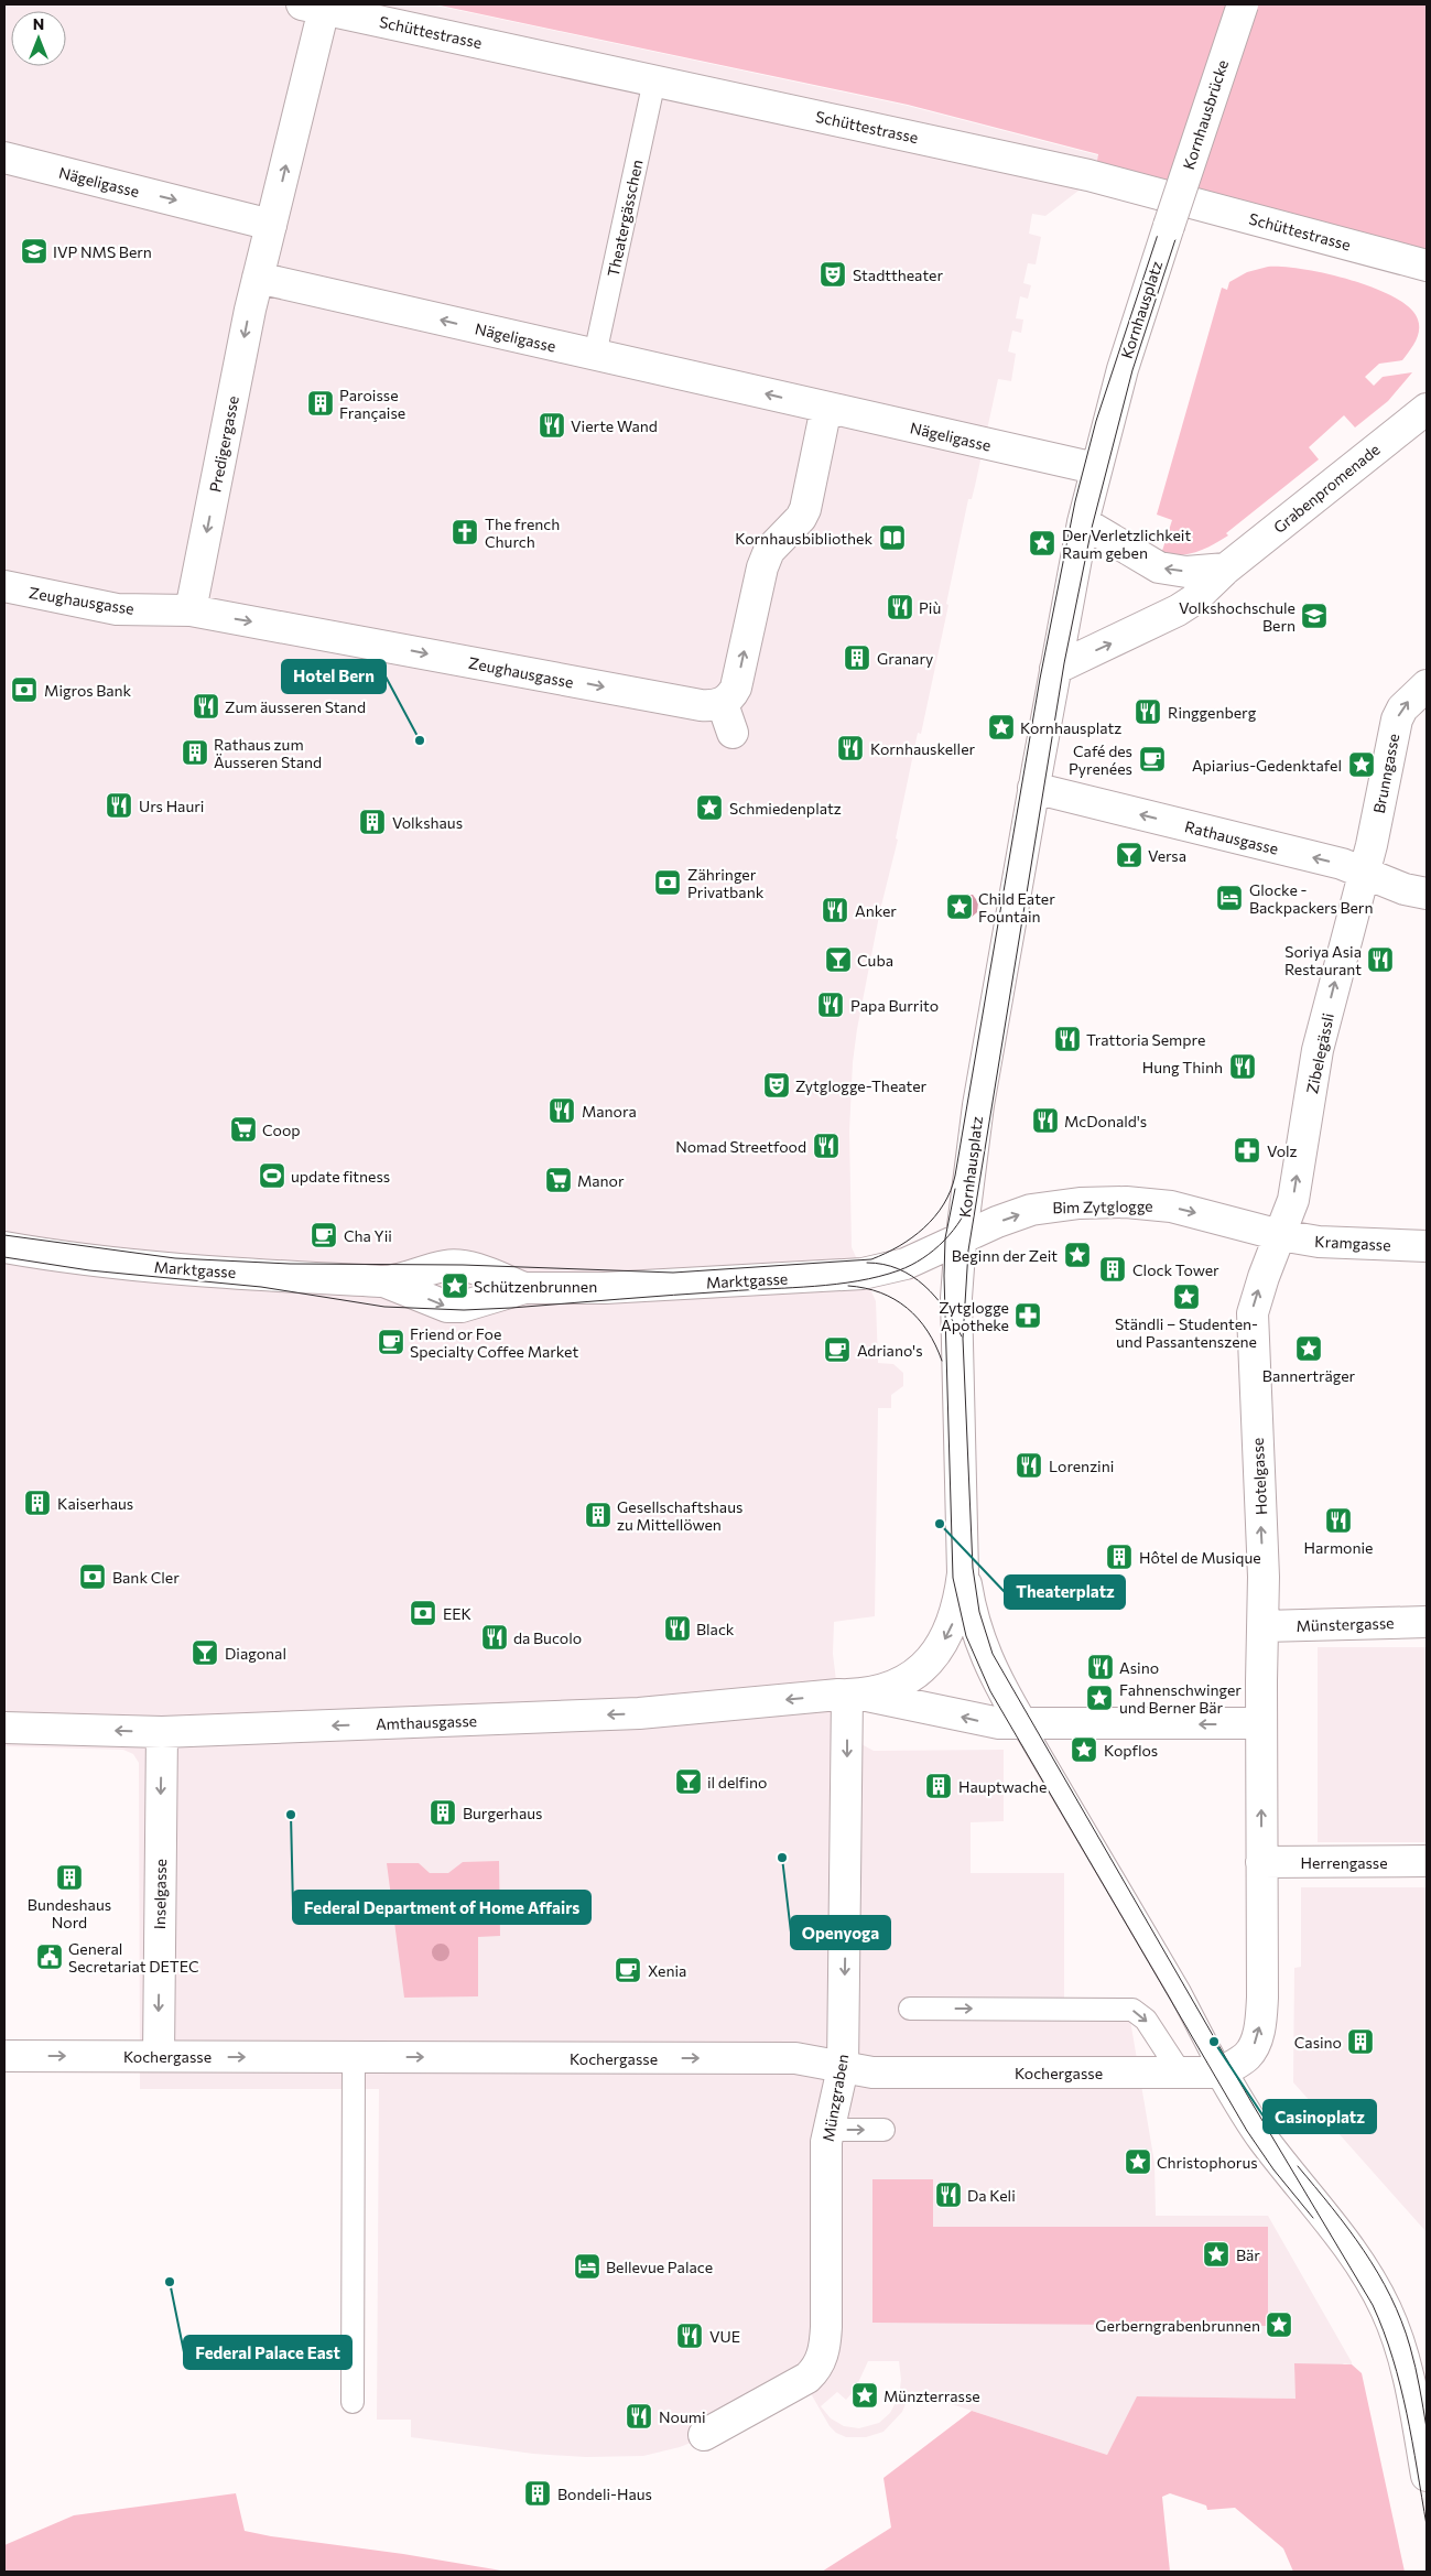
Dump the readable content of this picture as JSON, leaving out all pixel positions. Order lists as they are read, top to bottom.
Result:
{
  "streets": {
    "street": [
      "Schüttestrasse",
      "Kornhausbrücke",
      "Nägeligasse",
      "Kornhausplatz",
      "Predigergasse",
      "Grabenpromenade",
      "Zeughausgasse",
      "Brunngasse",
      "Rathausgasse",
      "Zibelegässli",
      "Bim Zytglogge",
      "Kramgasse",
      "Marktgasse",
      "Hotelgasse",
      "Münstergasse",
      "Amthausgasse",
      "Herrengasse",
      "Inselgasse",
      "Kochergasse",
      "Münzgraben"
    ],
    "lane": ["Theatergässchen"]
  },
  "crossings": [
    ["Schüttestrasse", "Theatergässchen"],
    ["Kornhausbrücke", "Kornhausplatz"],
    ["Nägeligasse", "Theatergässchen"],
    ["Nägeligasse", "Kornhausplatz"],
    ["Nägeligasse", "Predigergasse"],
    ["Kornhausplatz", "Grabenpromenade"],
    ["Kornhausplatz", "Rathausgasse"],
    ["Kornhausplatz", "Bim Zytglogge"],
    ["Kornhausplatz", "Marktgasse"],
    ["Predigergasse", "Zeughausgasse"],
    ["Brunngasse", "Rathausgasse"],
    ["Brunngasse", "Zibelegässli"],
    ["Rathausgasse", "Zibelegässli"],
    ["Zibelegässli", "Bim Zytglogge"],
    ["Zibelegässli", "Kramgasse"],
    ["Zibelegässli", "Hotelgasse"],
    ["Bim Zytglogge", "Kramgasse"],
    ["Bim Zytglogge", "Marktgasse"],
    ["Bim Zytglogge", "Hotelgasse"],
    ["Kramgasse", "Hotelgasse"],
    ["Hotelgasse", "Münstergasse"],
    ["Hotelgasse", "Herrengasse"],
    ["Hotelgasse", "Kochergasse"],
    ["Amthausgasse", "Inselgasse"],
    ["Amthausgasse", "Münzgraben"],
    ["Inselgasse", "Kochergasse"],
    ["Kochergasse", "Münzgraben"]
  ],
  "one_way": [
    "Predigergasse",
    "Grabenpromenade",
    "Zeughausgasse",
    "Brunngasse",
    "Zibelegässli",
    "Bim Zytglogge",
    "Hotelgasse",
    "Amthausgasse",
    "Inselgasse",
    "Kochergasse",
    "Münzgraben"
  ],
  "places": {
    "school or university": ["IVP NMS Bern", "Volkshochschule Bern"],
    "theatre": ["Stadttheater", "Zytglogge-Theater"],
    "building": [
      "Paroisse Française",
      "Granary",
      "Rathaus zum Äusseren Stand",
      "Volkshaus",
      "Clock Tower",
      "Kaiserhaus",
      "Gesellschaftshaus zu Mittellöwen",
      "Hôtel de Musique",
      "Hauptwache",
      "Burgerhaus",
      "Bundeshaus Nord",
      "Casino",
      "Bondeli-Haus"
    ],
    "restaurant": [
      "Vierte Wand",
      "Più",
      "Zum äusseren Stand",
      "Ringgenberg",
      "Kornhauskeller",
      "Urs Hauri",
      "Anker",
      "Soriya Asia Restaurant",
      "Papa Burrito",
      "Trattoria Sempre",
      "Hung Thinh",
      "Manora",
      "McDonald's",
      "Nomad Streetfood",
      "Lorenzini",
      "Harmonie",
      "Black",
      "da Bucolo",
      "Asino",
      "Da Keli",
      "VUE",
      "Noumi"
    ],
    "church": ["The french Church"],
    "library": ["Kornhausbibliothek"],
    "place": [
      "Der Verletzlichkeit Raum geben",
      "Kornhausplatz",
      "Apiarius-Gedenktafel",
      "Schmiedenplatz",
      "Child Eater Fountain",
      "Beginn der Zeit",
      "Schützenbrunnen",
      "Ständli – Studenten- und Passantenszene",
      "Bannerträger",
      "Fahnenschwinger und Berner Bär",
      "Kopflos",
      "Christophorus",
      "Bär",
      "Gerberngrabenbrunnen",
      "Münzterrasse"
    ],
    "bank": [
      "Migros Bank",
      "Zähringer Privatbank",
      "Bank Cler",
      "EEK"
    ],
    "other": [
      "Hotel Bern",
      "Theaterplatz",
      "Federal Department of Home Affairs",
      "Openyoga",
      "Casinoplatz",
      "Federal Palace East"
    ],
    "cafe": [
      "Café des Pyrenées",
      "Cha Yii",
      "Friend or Foe Specialty Coffee Market",
      "Adriano's",
      "Xenia"
    ],
    "bar": [
      "Versa",
      "Cuba",
      "Diagonal",
      "il delfino"
    ],
    "hotel": ["Glocke - Backpackers Bern", "Bellevue Palace"],
    "supermarket": ["Coop", "Manor"],
    "pharmacy": ["Volz", "Zytglogge Apotheke"],
    "sports": ["update fitness"],
    "public building": ["General Secretariat DETEC"]
  },
  "north": "top"
}
